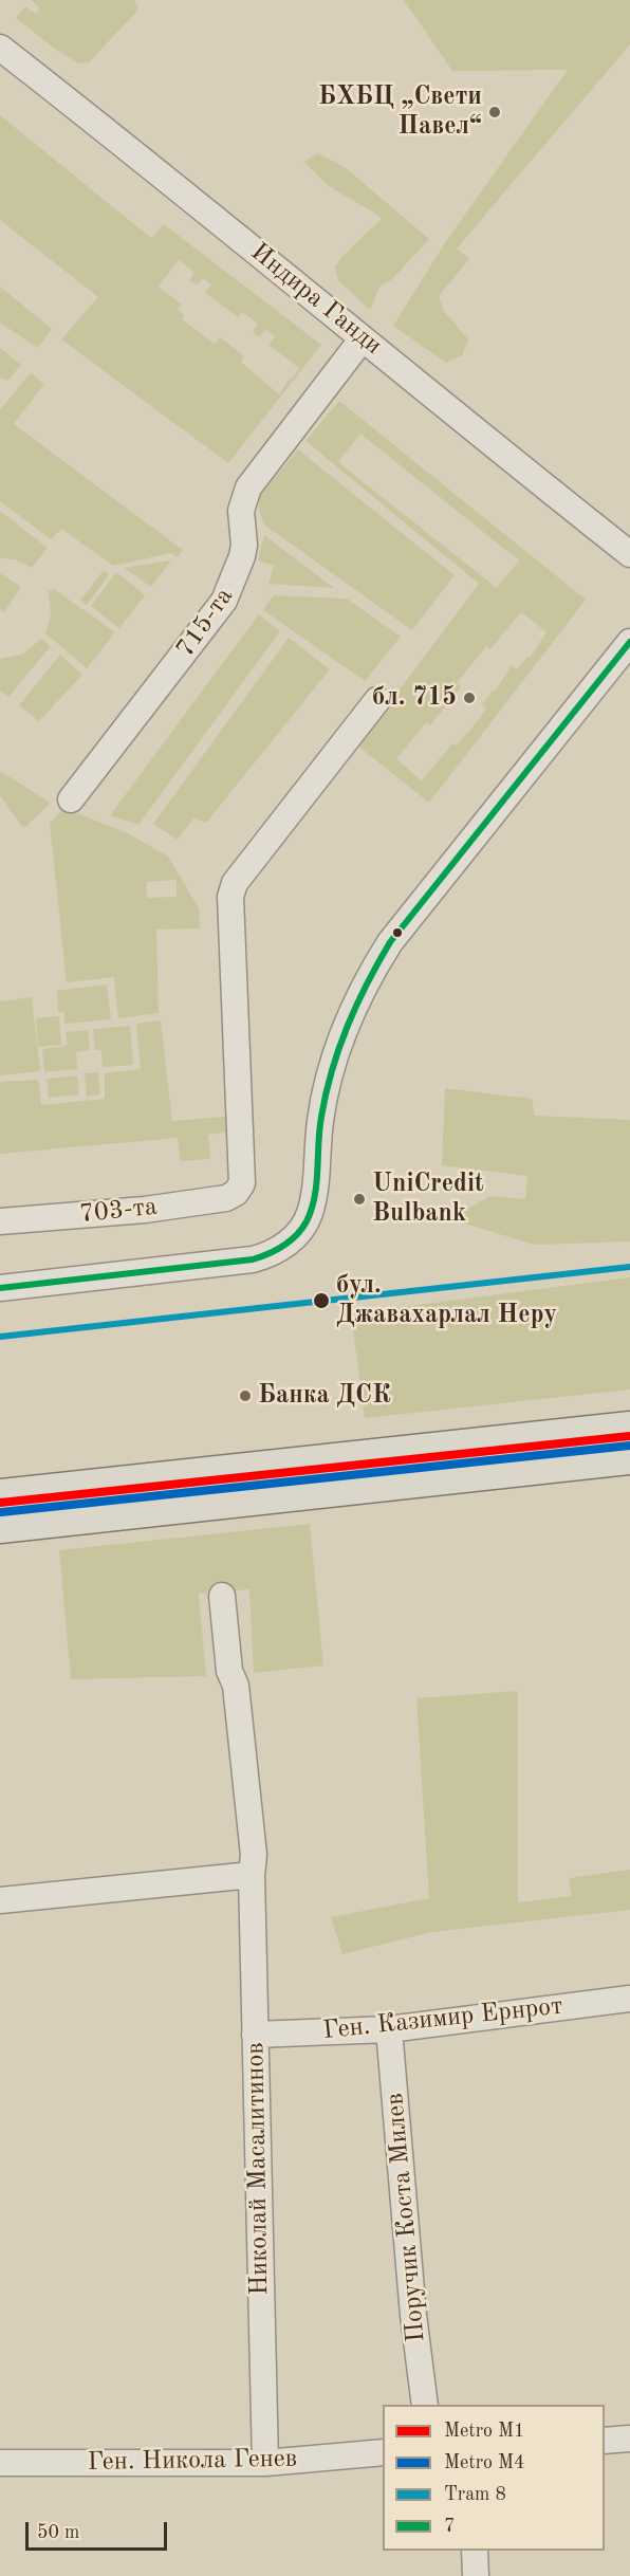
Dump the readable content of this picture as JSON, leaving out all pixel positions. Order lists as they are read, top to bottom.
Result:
{
  "streets": {
    "street": [
      "Индира Ганди",
      "715-та",
      "703-та",
      "Ген. Казимир Ернрот",
      "Николай Масалитинов",
      "Поручик Коста Милев",
      "Ген. Никола Генев"
    ]
  },
  "crossings": [
    ["Индира Ганди", "715-та"],
    ["Ген. Казимир Ернрот", "Николай Масалитинов"],
    ["Ген. Казимир Ернрот", "Поручик Коста Милев"],
    ["Николай Масалитинов", "Ген. Никола Генев"]
  ],
  "places": [
    "БХБЦ „Свети Павел“",
    "бл. 715",
    "UniCredit Bulbank",
    "бул. Джавахарлал Неру",
    "Банка ДСК"
  ],
  "lines": [
    "transit line 7",
    "tram line 8",
    "metro line M1",
    "metro line M4"
  ],
  "legend": [
    "Metro M1",
    "Metro M4",
    "Tram 8",
    "7"
  ],
  "scale_bar": "50 m"
}
